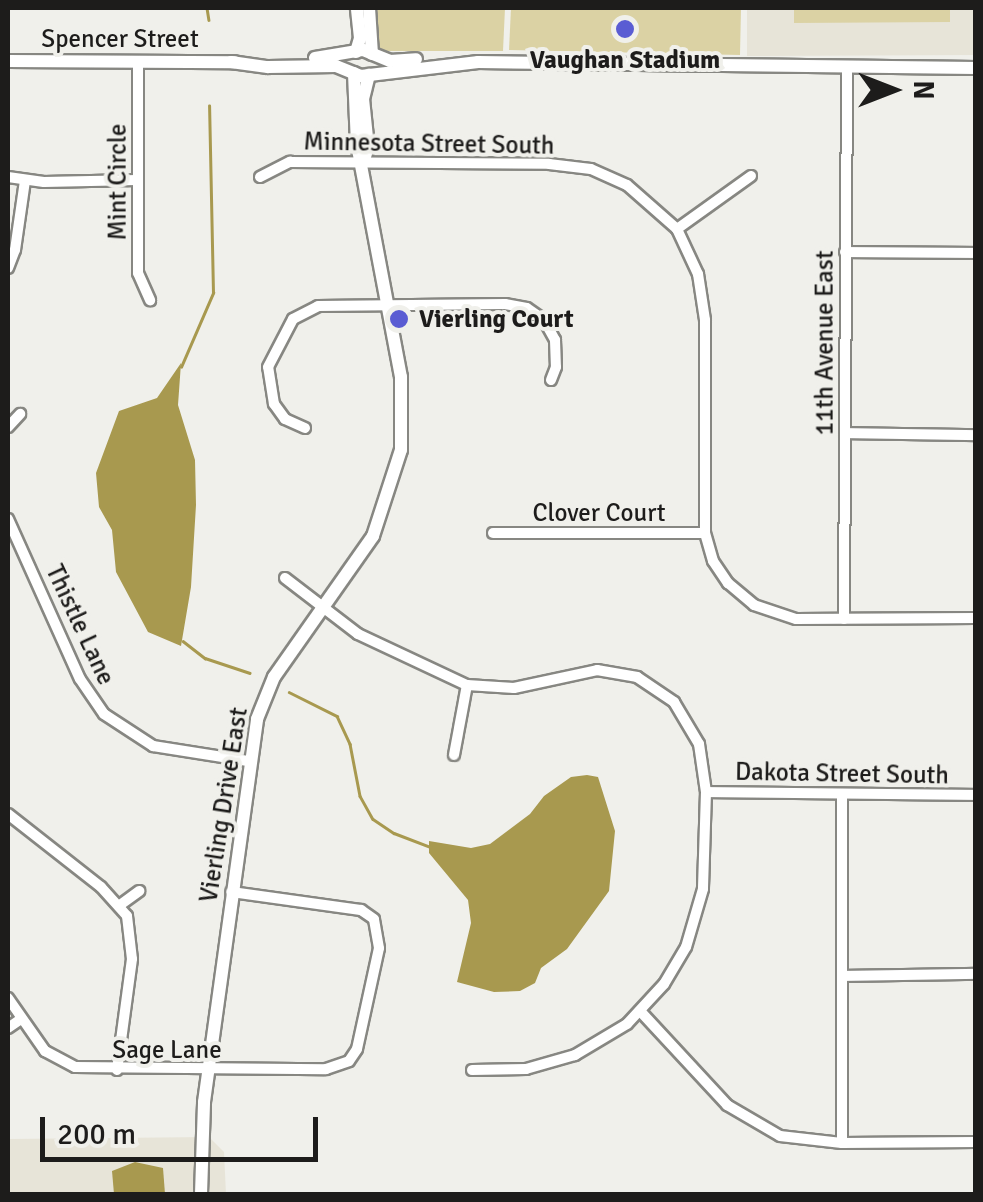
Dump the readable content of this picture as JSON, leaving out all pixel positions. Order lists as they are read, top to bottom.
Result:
{
  "streets": {
    "street": [
      "Spencer Street",
      "Minnesota Street South",
      "Mint Circle",
      "11th Avenue East",
      "Clover Court",
      "Thistle Lane",
      "Dakota Street South",
      "Vierling Drive East",
      "Sage Lane"
    ]
  },
  "crossings": [
    ["Spencer Street", "Mint Circle"],
    ["Spencer Street", "11th Avenue East"],
    ["Spencer Street", "Vierling Drive East"],
    ["Minnesota Street South", "11th Avenue East"],
    ["Minnesota Street South", "Clover Court"],
    ["Minnesota Street South", "Vierling Drive East"],
    ["Thistle Lane", "Vierling Drive East"],
    ["Dakota Street South", "Vierling Drive East"],
    ["Vierling Drive East", "Sage Lane"]
  ],
  "places": ["Vaughan Stadium", "Vierling Court"],
  "scale_bar": "200 m",
  "north": "right"
}
